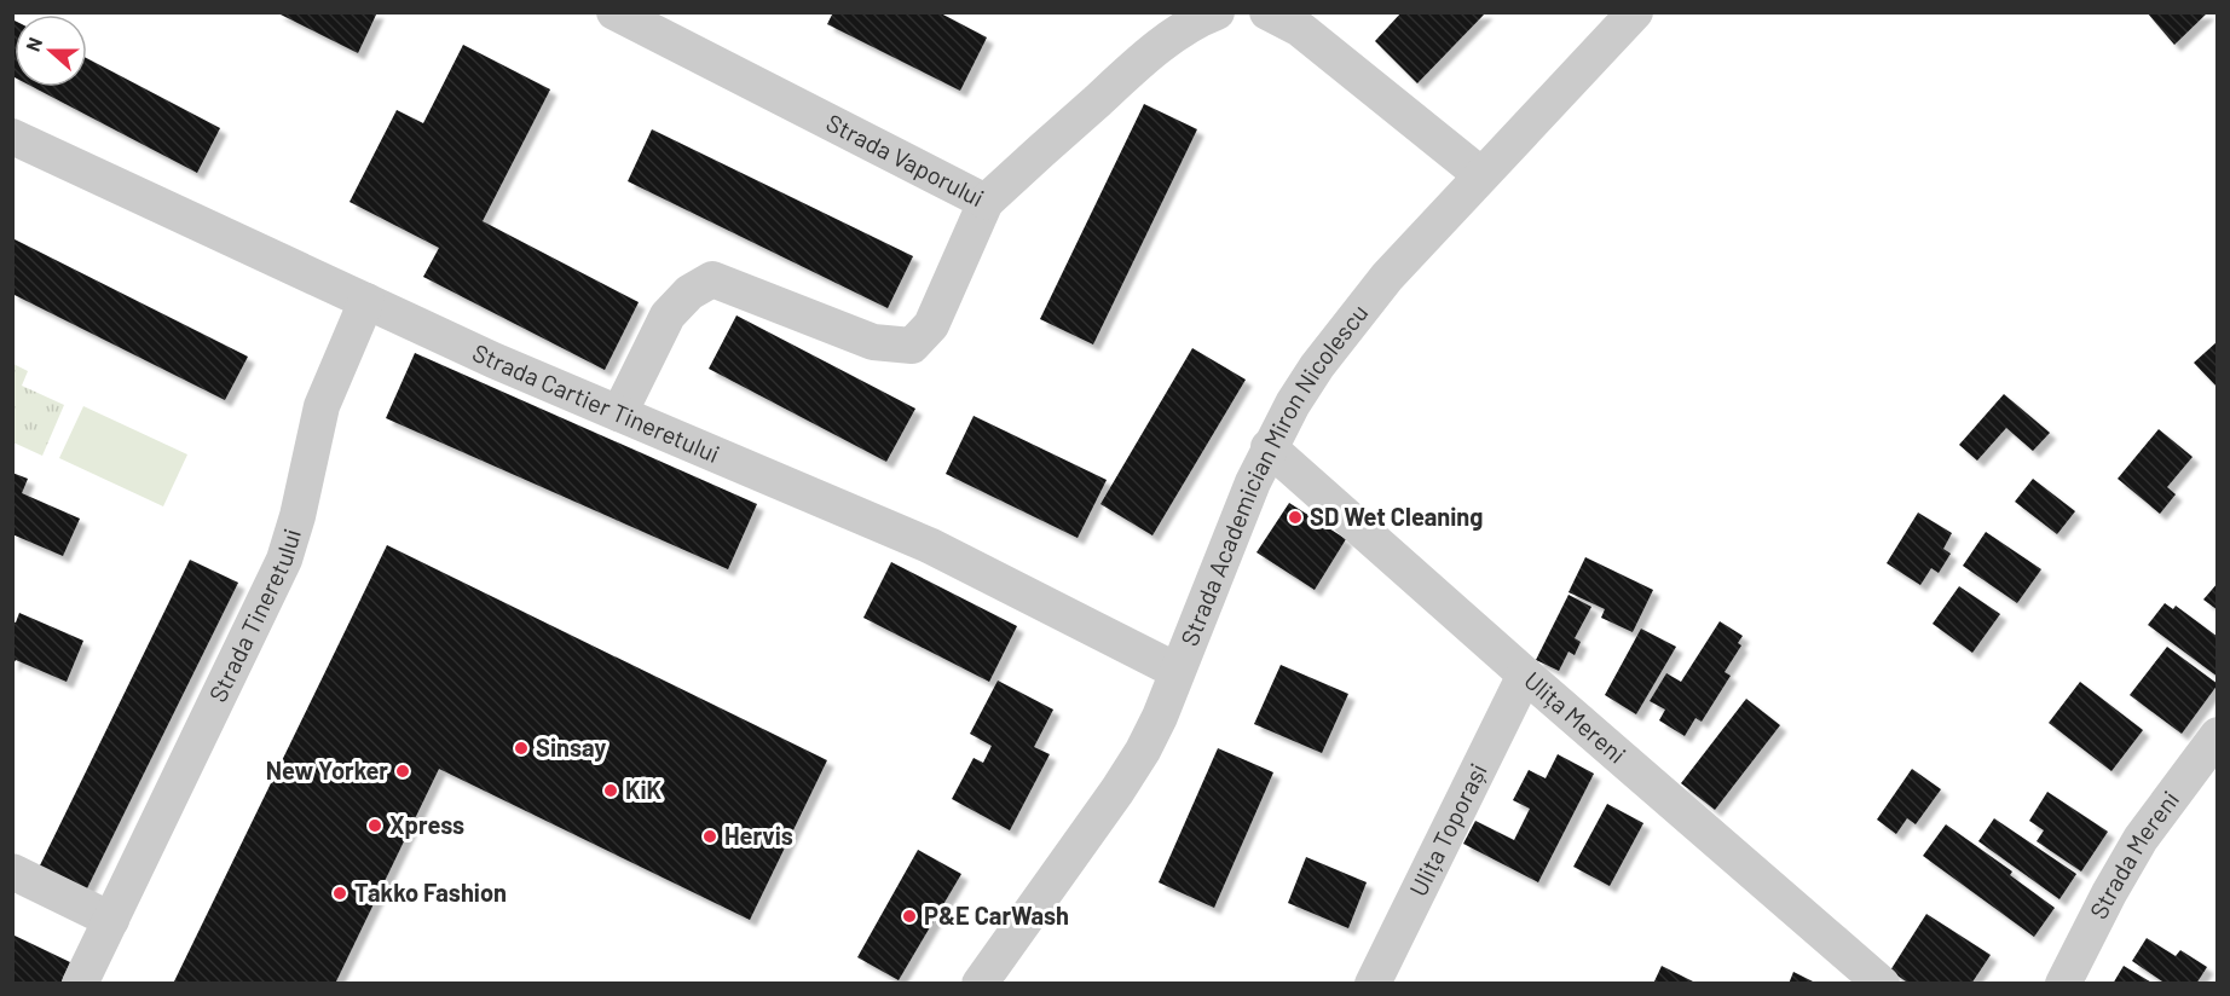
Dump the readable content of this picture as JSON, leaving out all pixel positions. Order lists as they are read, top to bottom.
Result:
{
  "streets": {
    "street": [
      "Strada Vaporului",
      "Strada Cartier Tineretului",
      "Strada Academician Miron Nicolescu",
      "Strada Tineretului",
      "Ulița Mereni",
      "Ulița Toporași",
      "Strada Mereni"
    ]
  },
  "crossings": [
    ["Strada Vaporului", "Strada Cartier Tineretului"],
    ["Strada Cartier Tineretului", "Strada Academician Miron Nicolescu"],
    ["Strada Cartier Tineretului", "Strada Tineretului"],
    ["Strada Academician Miron Nicolescu", "Ulița Mereni"],
    ["Ulița Mereni", "Ulița Toporași"]
  ],
  "places": [
    "SD Wet Cleaning",
    "Sinsay",
    "New Yorker",
    "KiK",
    "Xpress",
    "Hervis",
    "Takko Fashion",
    "P&E CarWash"
  ],
  "north": "left"
}
